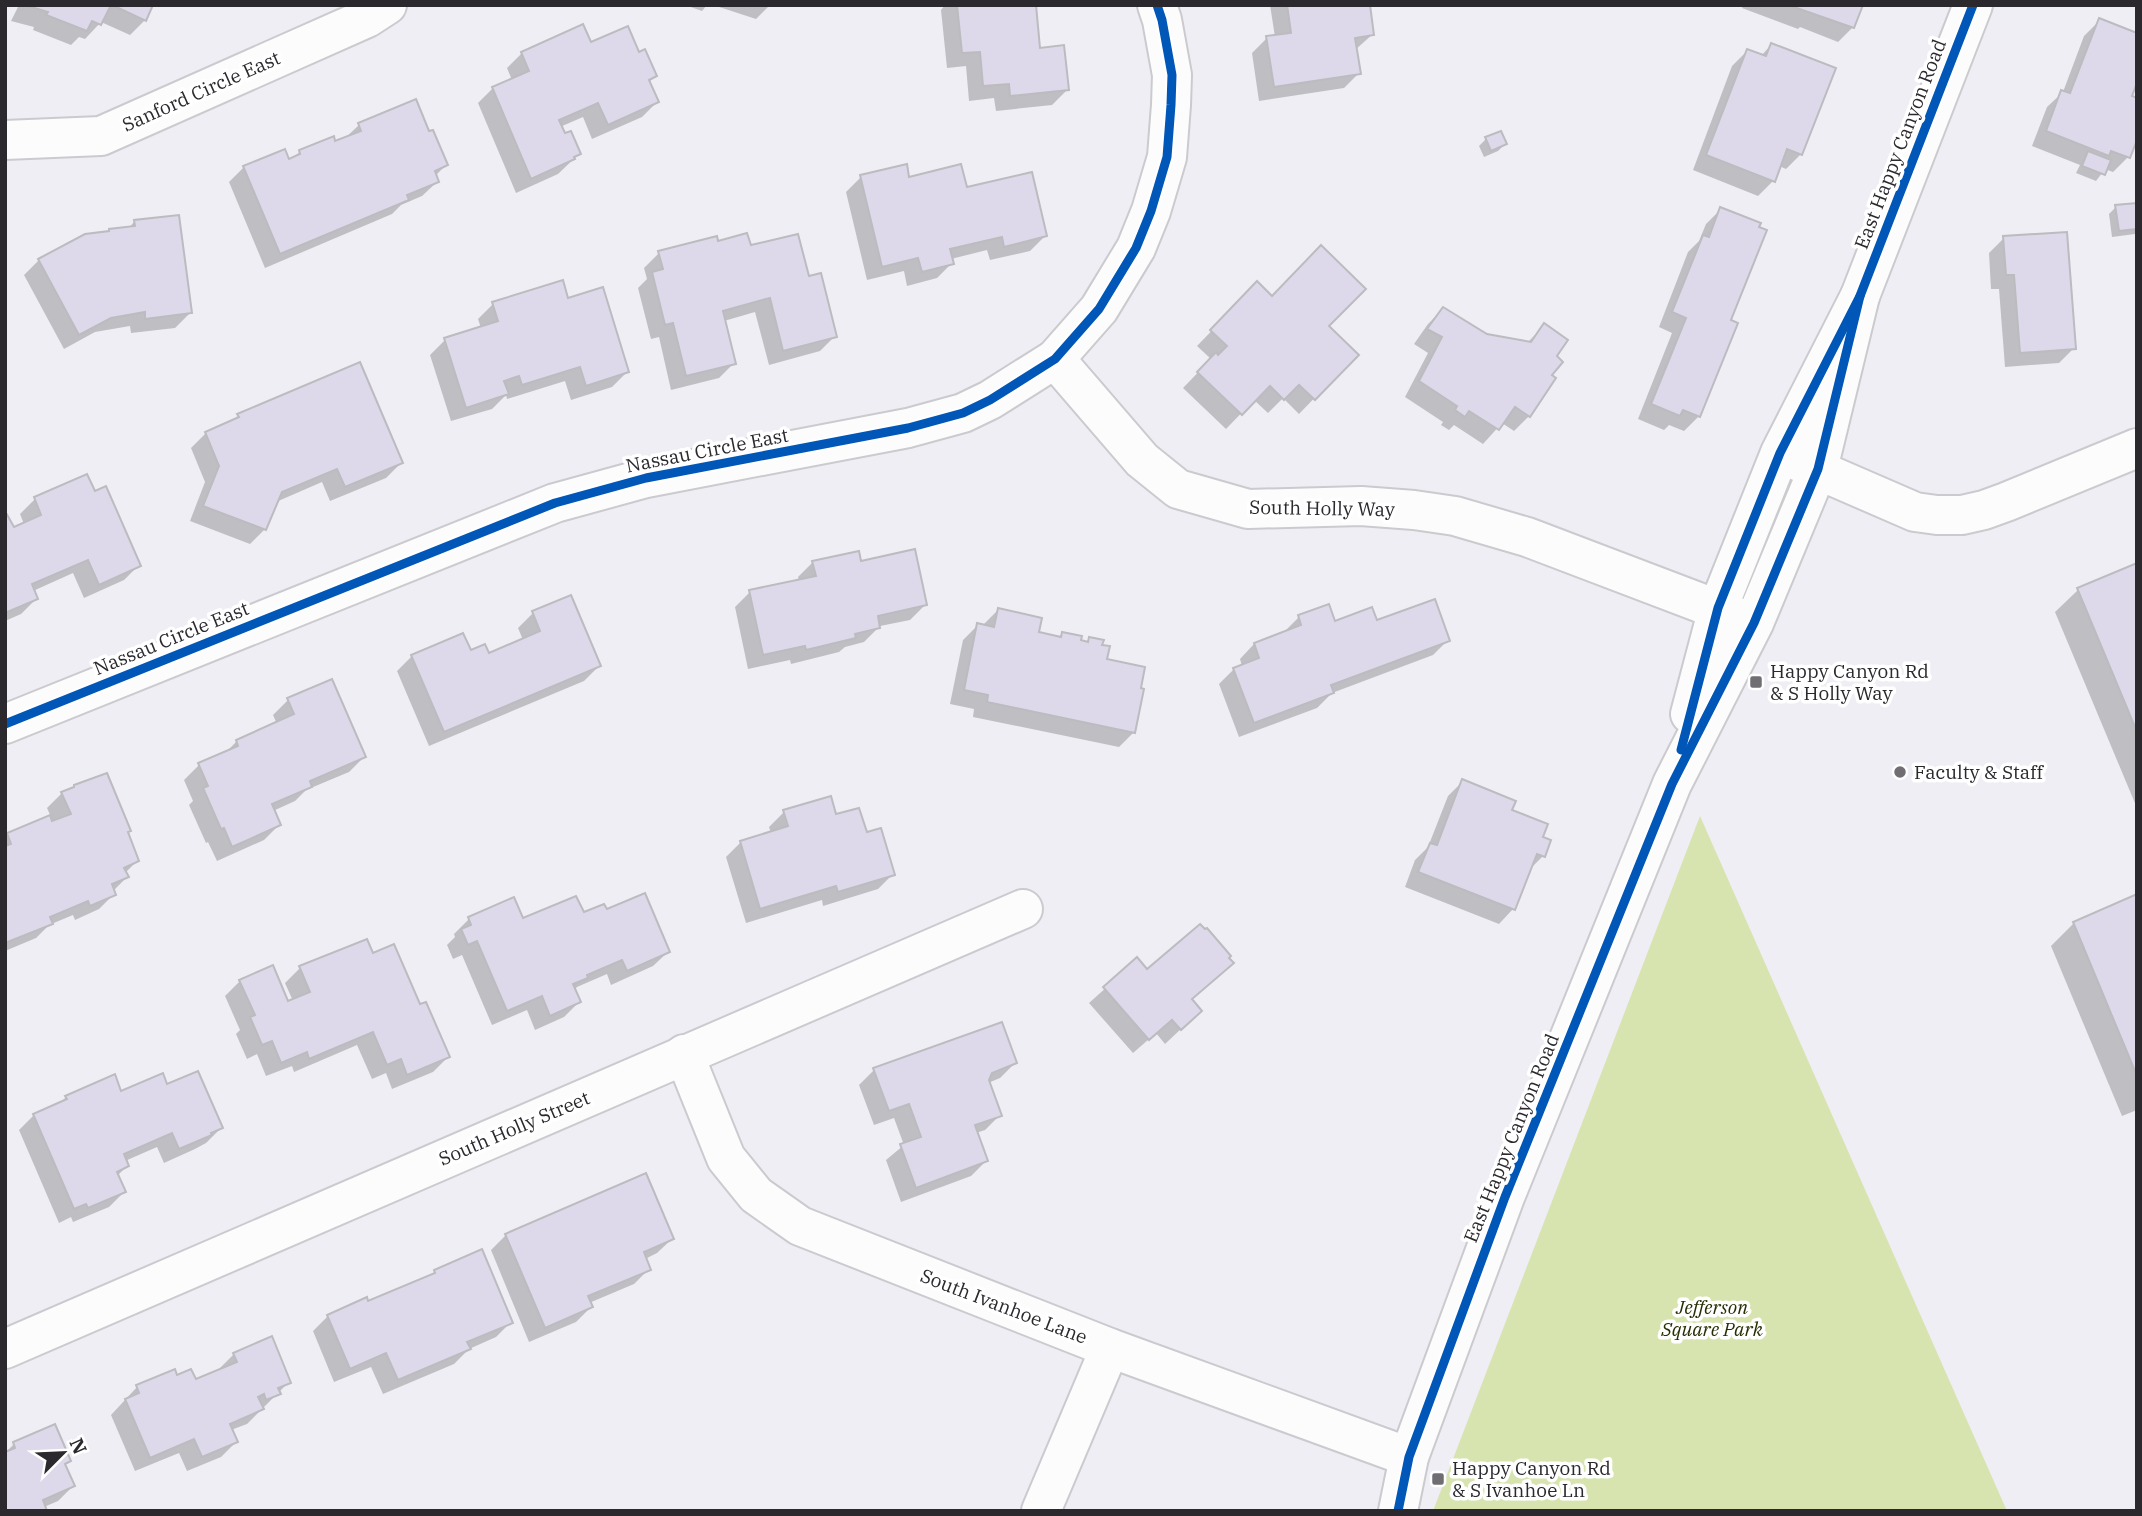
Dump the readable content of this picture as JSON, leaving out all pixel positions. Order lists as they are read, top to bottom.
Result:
{
  "streets": {
    "street": [
      "Sanford Circle East",
      "East Happy Canyon Road",
      "Nassau Circle East",
      "South Holly Way",
      "South Holly Street",
      "South Ivanhoe Lane"
    ]
  },
  "crossings": [
    ["East Happy Canyon Road", "South Holly Way"],
    ["East Happy Canyon Road", "South Ivanhoe Lane"],
    ["Nassau Circle East", "South Holly Way"],
    ["South Holly Street", "South Ivanhoe Lane"]
  ],
  "parks": ["Jefferson Square Park"],
  "places": {
    "transit": ["Happy Canyon Rd & S Holly Way", "Happy Canyon Rd & S Ivanhoe Ln"],
    "other": ["Faculty & Staff"]
  },
  "north": "top right"
}
